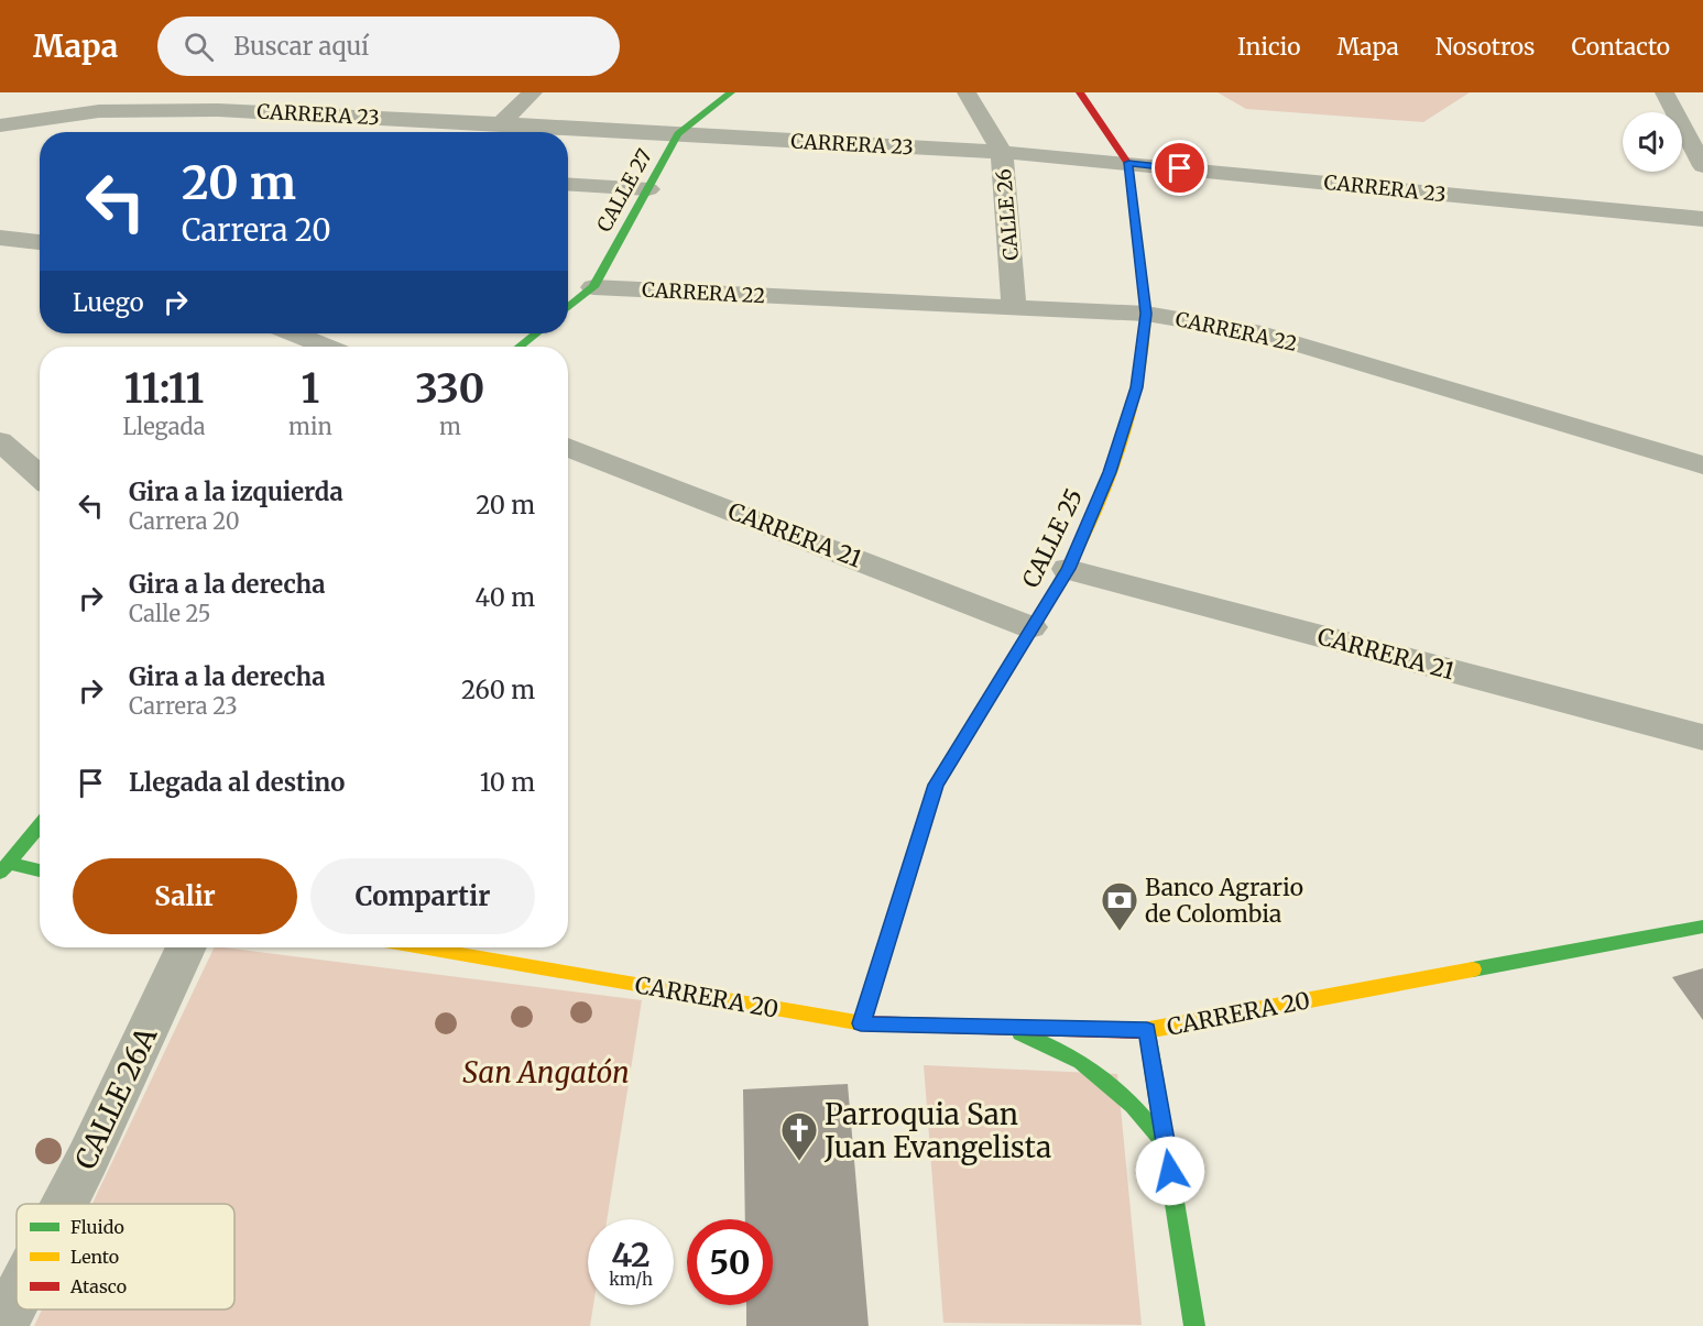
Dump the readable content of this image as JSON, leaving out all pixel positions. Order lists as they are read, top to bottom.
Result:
{
  "streets": {
    "street": [
      "CARRERA 23",
      "CALLE 27",
      "CALLE 26",
      "CARRERA 22",
      "CARRERA 21",
      "CALLE 25",
      "CARRERA 20",
      "CALLE 26A"
    ]
  },
  "crossings": [
    ["CARRERA 23", "CALLE 27"],
    ["CARRERA 23", "CALLE 26"],
    ["CARRERA 23", "CALLE 25"],
    ["CALLE 27", "CARRERA 22"],
    ["CALLE 26", "CARRERA 22"],
    ["CARRERA 22", "CALLE 25"],
    ["CARRERA 21", "CALLE 25"],
    ["CALLE 25", "CARRERA 20"]
  ],
  "parks": ["San Angatón"],
  "places": {
    "bank": ["Banco Agrario de Colombia"],
    "church": ["Parroquia San Juan Evangelista"]
  },
  "legend": ["Fluido", "Lento", "Atasco"],
  "page": {
    "header": "Mapa",
    "search": "Buscar aquí",
    "nav": [
      "Inicio",
      "Mapa",
      "Nosotros",
      "Contacto"
    ],
    "turn": ["20 m", "Carrera 20"],
    "then": "Luego",
    "eta": [
      "11:11",
      "Llegada",
      "1",
      "min",
      "330",
      "m"
    ],
    "list": [
      {
        "name": "Gira a la izquierda",
        "note": "Carrera 20",
        "value": "20 m"
      },
      {
        "name": "Gira a la derecha",
        "note": "Calle 25",
        "value": "40 m"
      },
      {
        "name": "Gira a la derecha",
        "note": "Carrera 23",
        "value": "260 m"
      },
      {
        "name": "Llegada al destino",
        "value": "10 m"
      }
    ],
    "buttons": ["Salir", "Compartir"],
    "speed": "42 km/h",
    "limit": "50"
  }
}
